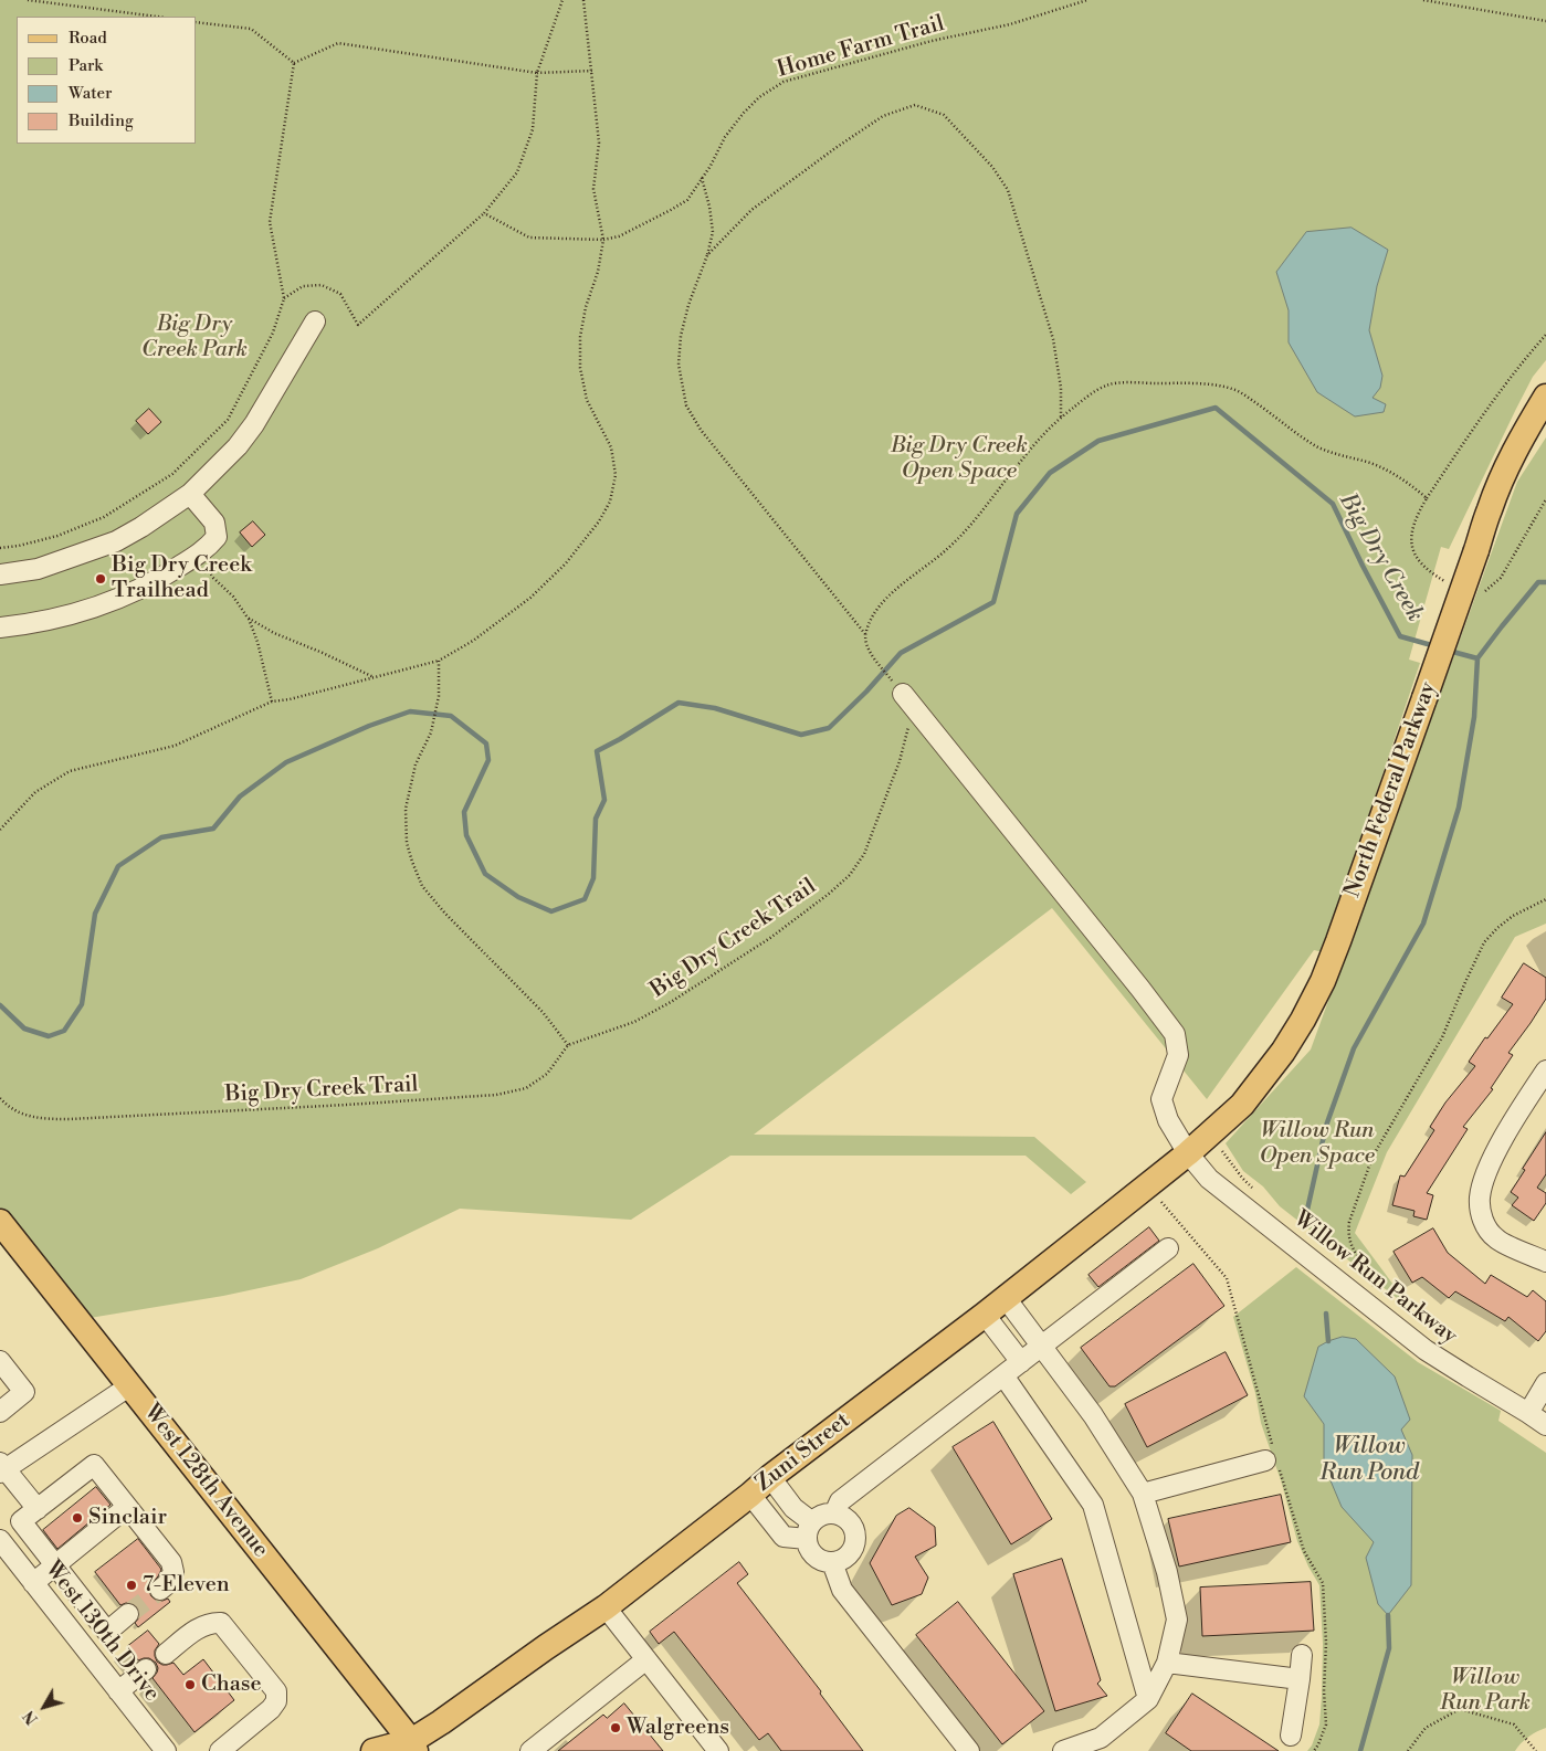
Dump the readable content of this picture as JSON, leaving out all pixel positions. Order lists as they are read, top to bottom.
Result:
{
  "streets": {
    "main road": ["North Federal Parkway", "Zuni Street", "West 128th Avenue"],
    "street": ["Willow Run Parkway", "West 130th Drive"],
    "path": ["Home Farm Trail", "Big Dry Creek Trail"]
  },
  "crossings": [
    ["North Federal Parkway", "Willow Run Parkway"],
    ["North Federal Parkway", "Zuni Street"],
    ["Willow Run Parkway", "Zuni Street"],
    ["Zuni Street", "West 128th Avenue"]
  ],
  "water": ["Big Dry Creek", "Willow Run Pond"],
  "parks": [
    "Big Dry Creek Park",
    "Big Dry Creek Open Space",
    "Willow Run Open Space",
    "Willow Run Park"
  ],
  "places": [
    "Big Dry Creek Trailhead",
    "Sinclair",
    "7-Eleven",
    "Chase",
    "Walgreens"
  ],
  "legend": [
    "Road",
    "Park",
    "Water",
    "Building"
  ],
  "north": "bottom left"
}
